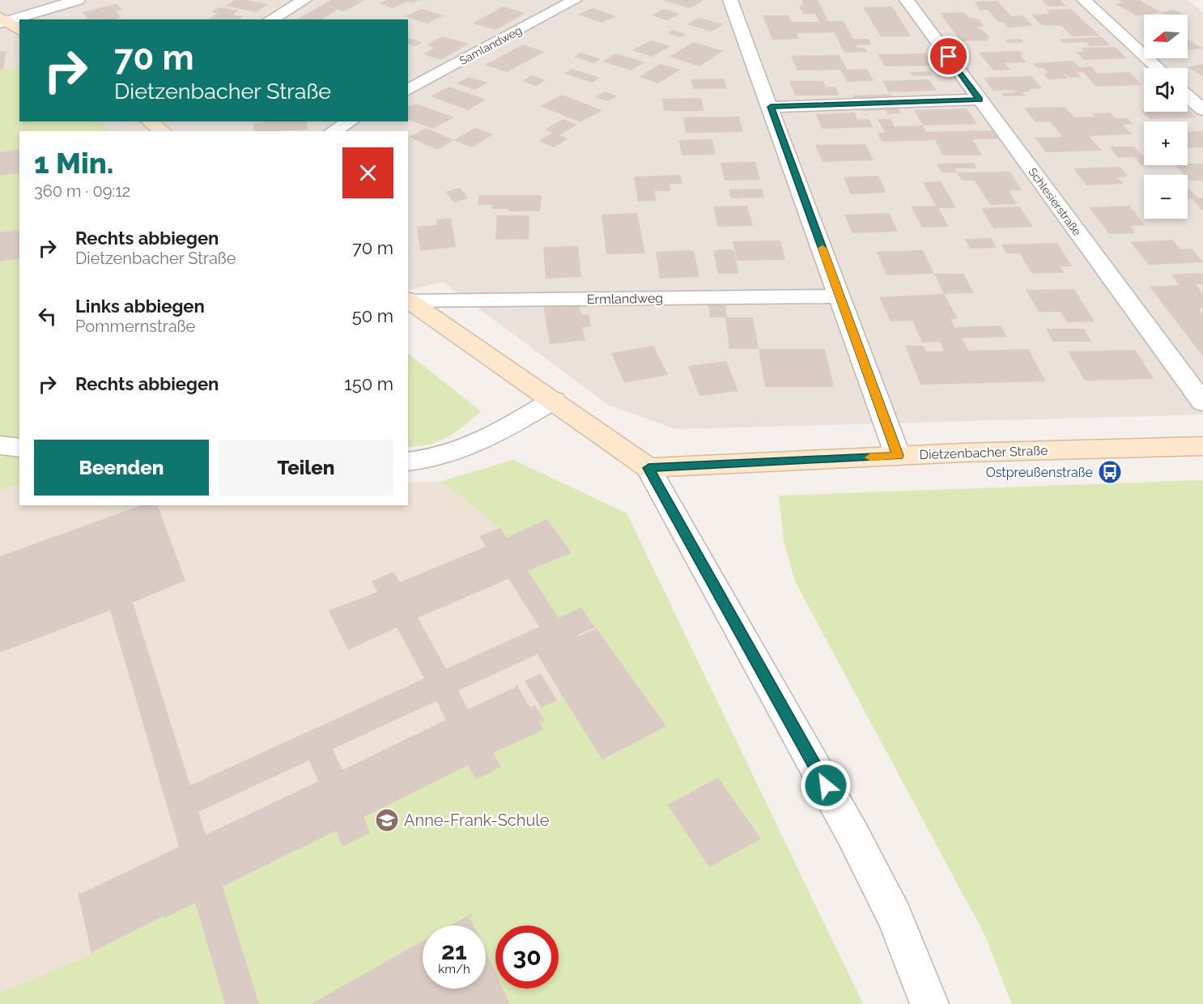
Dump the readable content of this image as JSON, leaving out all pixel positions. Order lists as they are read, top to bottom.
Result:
{
  "streets": {
    "main road": ["Dietzenbacher Straße"],
    "street": ["Samlandweg", "Schlesierstraße", "Ermlandweg"]
  },
  "places": {
    "bus stop": ["Ostpreußenstraße"],
    "school or university": ["Anne-Frank-Schule"]
  },
  "north": "left",
  "page": {
    "map_buttons": ["+", "−"],
    "turn": ["70 m", "Dietzenbacher Straße"],
    "heading": ["1 Min.", "360 m · 09:12"],
    "list": [
      {
        "name": "Rechts abbiegen",
        "note": "Dietzenbacher Straße",
        "value": "70 m"
      },
      {
        "name": "Links abbiegen",
        "note": "Pommernstraße",
        "value": "50 m"
      },
      {
        "name": "Rechts abbiegen",
        "value": "150 m"
      }
    ],
    "buttons": ["Beenden", "Teilen"],
    "speed": "21 km/h",
    "limit": "30"
  }
}
